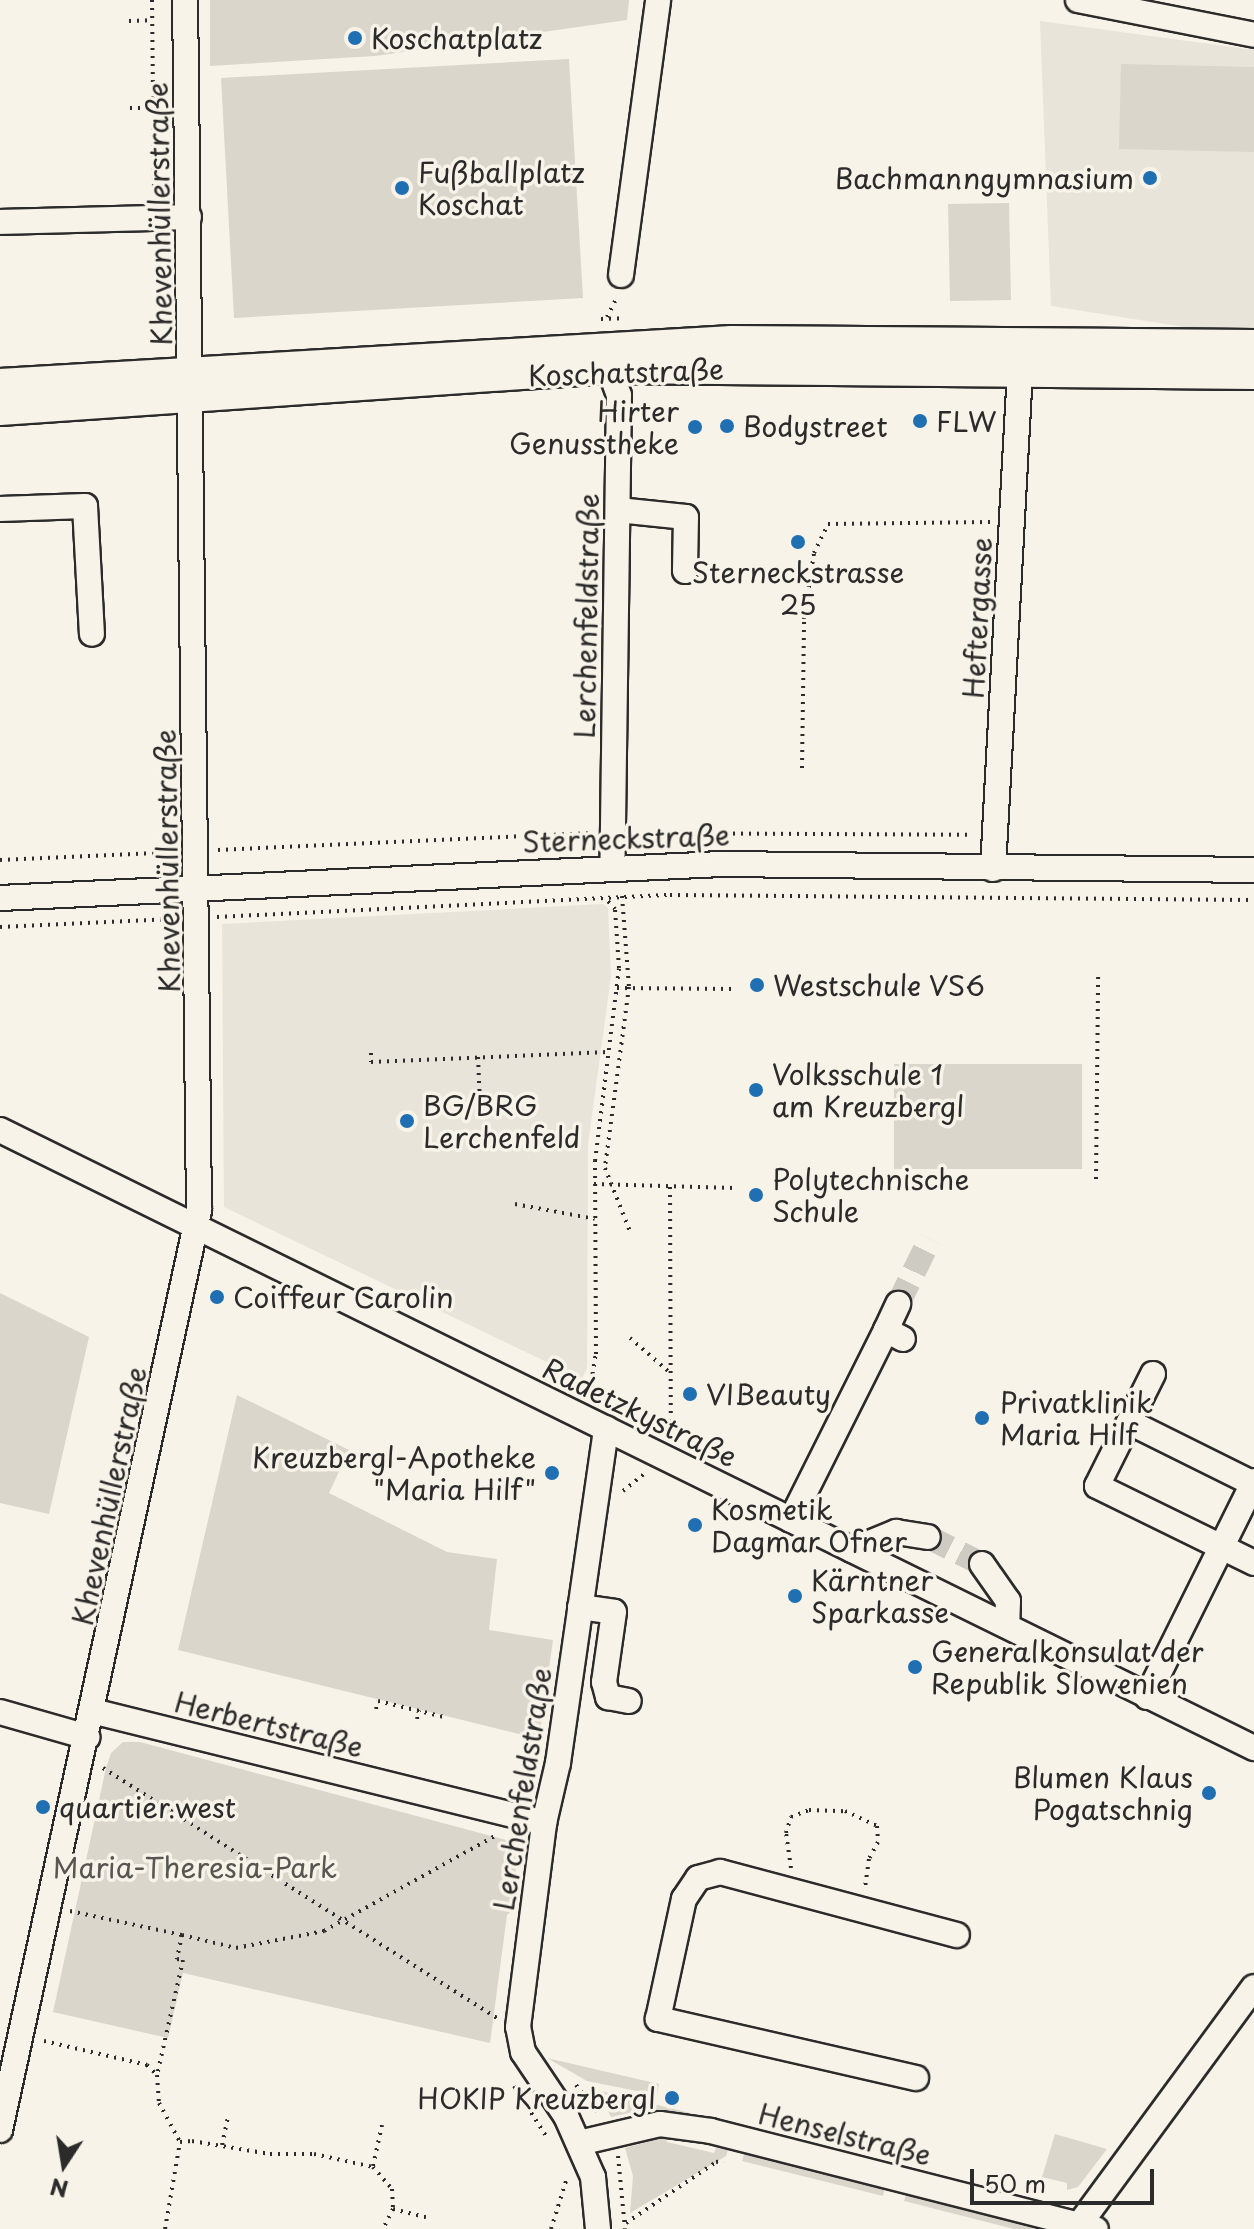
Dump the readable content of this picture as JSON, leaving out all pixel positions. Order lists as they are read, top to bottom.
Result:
{
  "streets": {
    "main road": ["Koschatstraße"],
    "street": [
      "Khevenhüllerstraße",
      "Lerchenfeldstraße",
      "Heftergasse",
      "Sterneckstraße",
      "Radetzkystraße",
      "Herbertstraße",
      "Henselstraße"
    ]
  },
  "crossings": [
    ["Khevenhüllerstraße", "Koschatstraße"],
    ["Khevenhüllerstraße", "Sterneckstraße"],
    ["Khevenhüllerstraße", "Radetzkystraße"],
    ["Khevenhüllerstraße", "Herbertstraße"],
    ["Koschatstraße", "Lerchenfeldstraße"],
    ["Koschatstraße", "Heftergasse"],
    ["Lerchenfeldstraße", "Sterneckstraße"],
    ["Lerchenfeldstraße", "Radetzkystraße"],
    ["Lerchenfeldstraße", "Herbertstraße"],
    ["Lerchenfeldstraße", "Henselstraße"],
    ["Heftergasse", "Sterneckstraße"]
  ],
  "parks": ["Maria-Theresia-Park"],
  "places": [
    "Koschatplatz",
    "Bachmanngymnasium",
    "Fußballplatz Koschat",
    "FLW",
    "Bodystreet",
    "Hirter Genusstheke",
    "Sterneckstrasse 25",
    "Westschule VS6",
    "Volksschule 1 am Kreuzbergl",
    "BG/BRG Lerchenfeld",
    "Polytechnische Schule",
    "Coiffeur Carolin",
    "VIBeauty",
    "Privatklinik Maria Hilf",
    "Kreuzbergl-Apotheke \"Maria Hilf\"",
    "Kosmetik Dagmar Ofner",
    "Kärntner Sparkasse",
    "Generalkonsulat der Republik Slowenien",
    "Blumen Klaus Pogatschnig",
    "quartier.west",
    "HOKIP Kreuzbergl"
  ],
  "scale_bar": "50 m",
  "north": "bottom"
}
